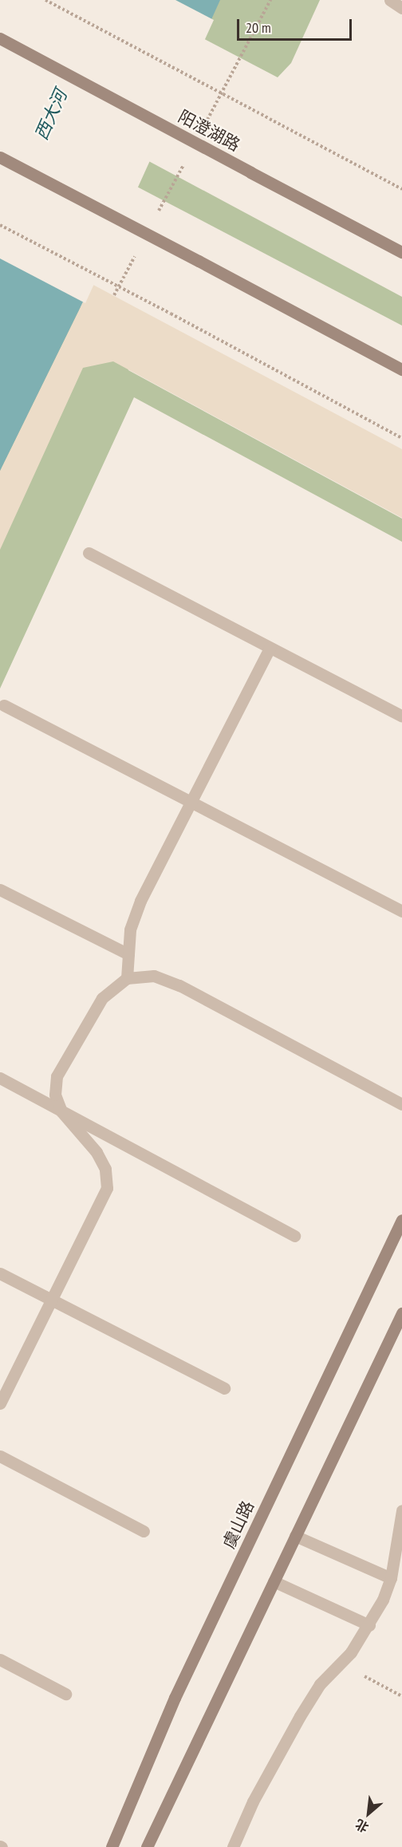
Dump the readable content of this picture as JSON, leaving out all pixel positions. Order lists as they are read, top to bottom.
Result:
{
  "streets": {
    "street": ["阳澄湖路", "虞山路"]
  },
  "water": ["西大河"],
  "scale_bar": "20 m",
  "north": "bottom left"
}
